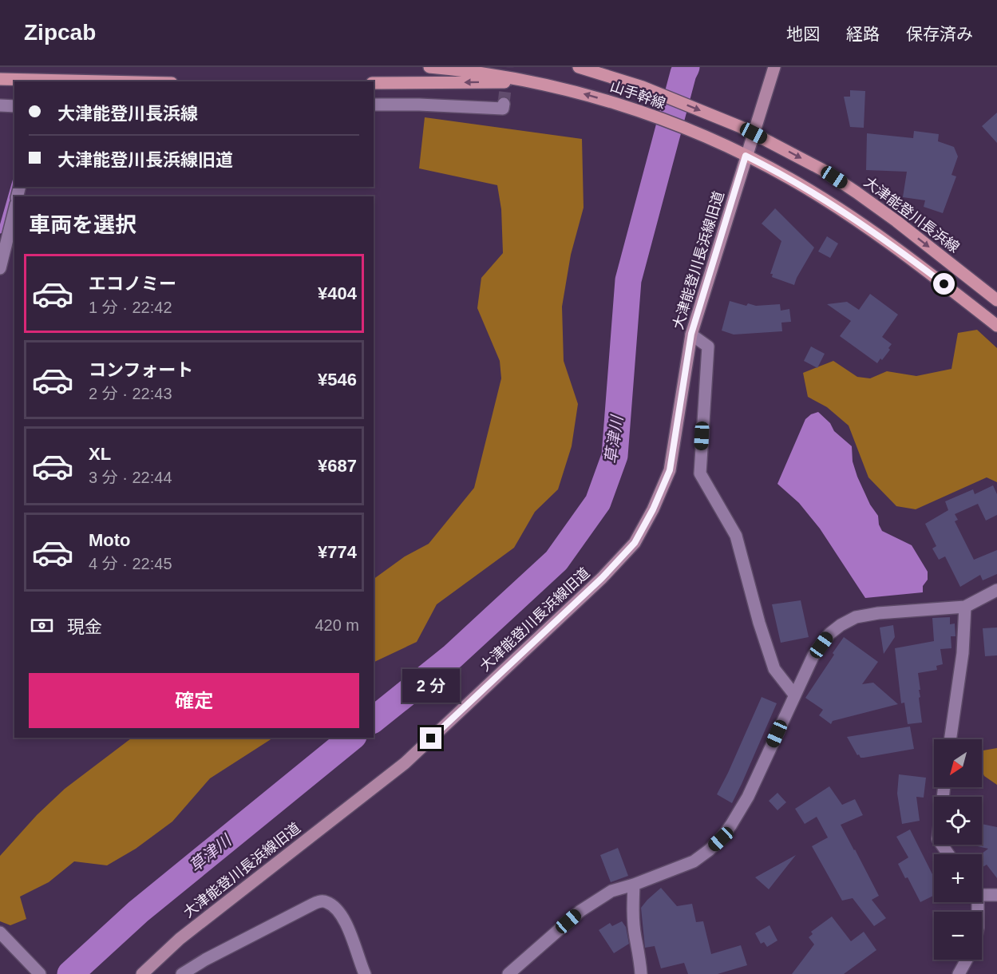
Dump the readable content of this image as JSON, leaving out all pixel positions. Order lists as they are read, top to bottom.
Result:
{
  "streets": {
    "main road": ["山手幹線", "大津能登川長浜線"],
    "street": ["大津能登川長浜線旧道"]
  },
  "crossings": [
    ["山手幹線", "大津能登川長浜線"],
    ["山手幹線", "大津能登川長浜線旧道"],
    ["大津能登川長浜線", "大津能登川長浜線旧道"]
  ],
  "water": ["草津川"],
  "north": "bottom left",
  "page": {
    "header": "Zipcab",
    "nav": ["地図", "経路", "保存済み"],
    "banner": ["大津能登川長浜線", "大津能登川長浜線旧道"],
    "heading": "車両を選択",
    "list": [
      {
        "name": "エコノミー",
        "note": "1 分 · 22:42",
        "value": "¥404"
      },
      {
        "name": "コンフォート",
        "note": "2 分 · 22:43",
        "value": "¥546"
      },
      {
        "name": "XL",
        "note": "3 分 · 22:44",
        "value": "¥687"
      },
      {
        "name": "Moto",
        "note": "4 分 · 22:45",
        "value": "¥774"
      }
    ],
    "pay": ["現金", "420 m"],
    "buttons": "確定",
    "bubble": "2 分",
    "map_buttons": ["+", "−"]
  }
}
